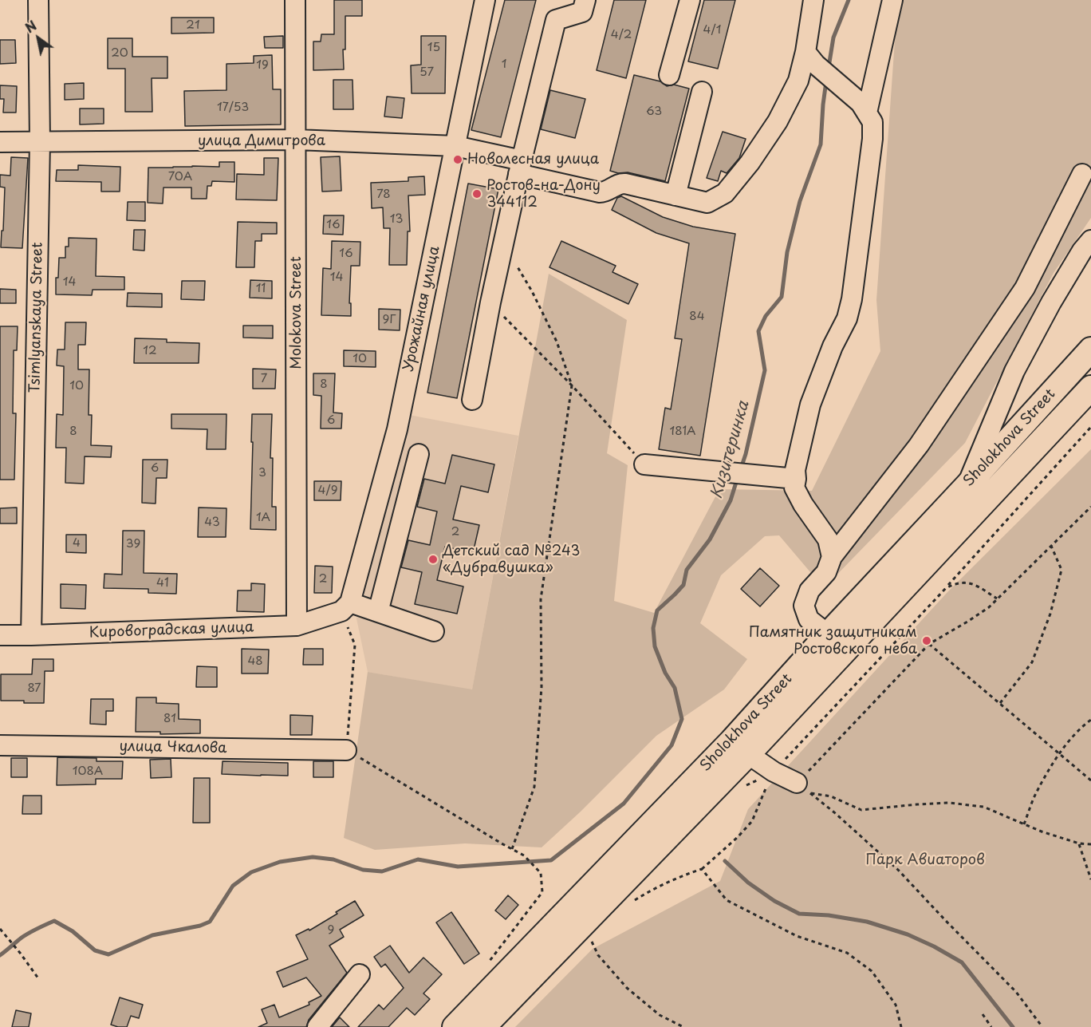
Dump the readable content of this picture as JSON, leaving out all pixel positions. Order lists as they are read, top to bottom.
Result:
{
  "streets": {
    "main road": ["Sholokhova Street"],
    "street": [
      "улица Димитрова",
      "Урожайная улица",
      "Molokova Street",
      "Tsimlyanskaya Street",
      "Кировоградская улица",
      "улица Чкалова"
    ]
  },
  "crossings": [
    ["улица Димитрова", "Урожайная улица"],
    ["улица Димитрова", "Molokova Street"],
    ["улица Димитрова", "Tsimlyanskaya Street"],
    ["Урожайная улица", "Кировоградская улица"],
    ["Molokova Street", "Кировоградская улица"],
    ["Tsimlyanskaya Street", "Кировоградская улица"]
  ],
  "water": ["Кизитеринка"],
  "parks": ["Парк Авиаторов"],
  "places": [
    "Новолесная улица",
    "Ростов-на-Дону 344112",
    "Детский сад №243 «Дубравушка»",
    "Памятник защитникам Ростовского неба"
  ],
  "house_numbers": [
    "21",
    "4/1",
    "4/2",
    "15",
    "20",
    "1",
    "19",
    "57",
    "17/53",
    "63",
    "70А",
    "78",
    "13",
    "16",
    "16",
    "14",
    "14",
    "11",
    "84",
    "9Г",
    "12",
    "10",
    "7",
    "8",
    "10",
    "6",
    "8",
    "181А",
    "6",
    "3",
    "4/9",
    "1А",
    "43",
    "2",
    "4",
    "39",
    "2",
    "41",
    "48",
    "87",
    "81",
    "108А",
    "9"
  ],
  "north": "top left"
}
